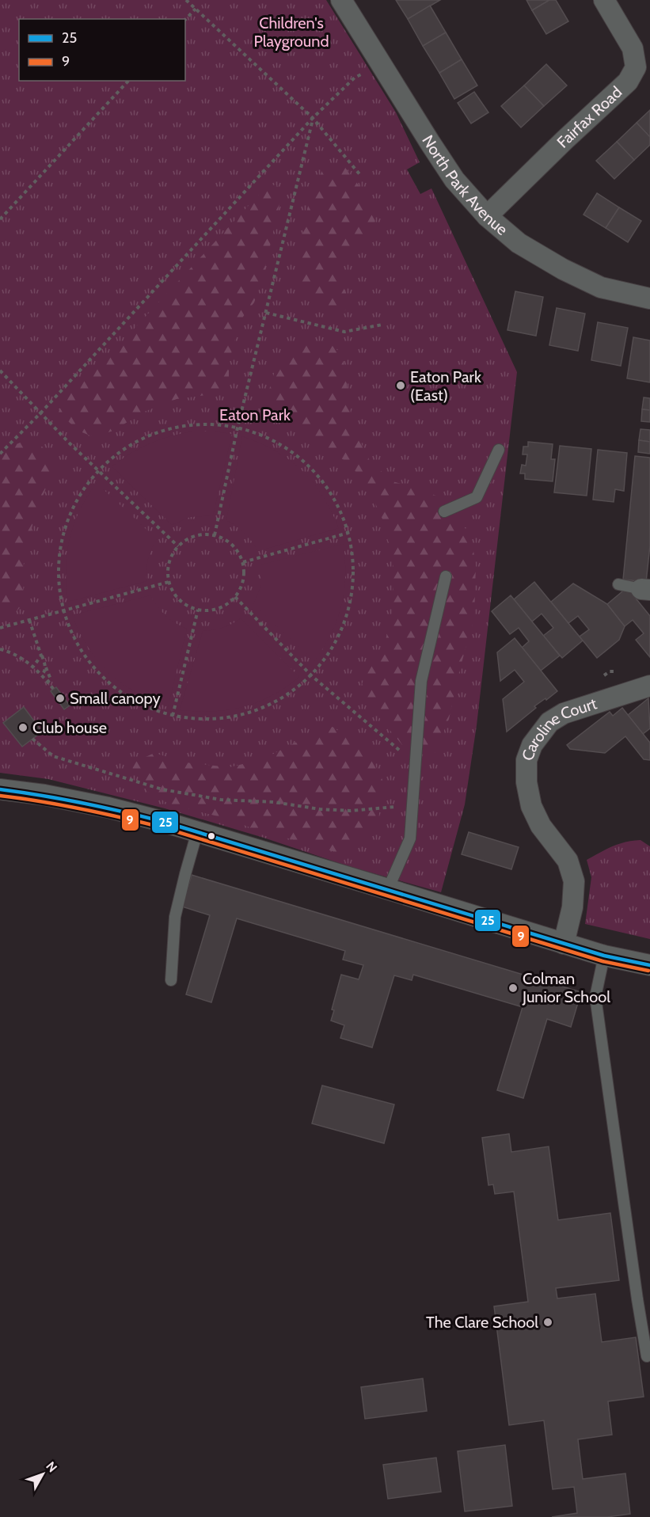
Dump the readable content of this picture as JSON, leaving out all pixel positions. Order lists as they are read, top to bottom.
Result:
{
  "streets": {
    "street": ["Fairfax Road", "North Park Avenue", "Caroline Court"]
  },
  "crossings": [
    ["Fairfax Road", "North Park Avenue"]
  ],
  "parks": ["Children's Playground", "Eaton Park"],
  "places": [
    "Eaton Park (East)",
    "Small canopy",
    "Club house",
    "Colman Junior School",
    "The Clare School"
  ],
  "lines": ["transit line 25", "transit line 9"],
  "legend": ["25", "9"],
  "north": "top right"
}
